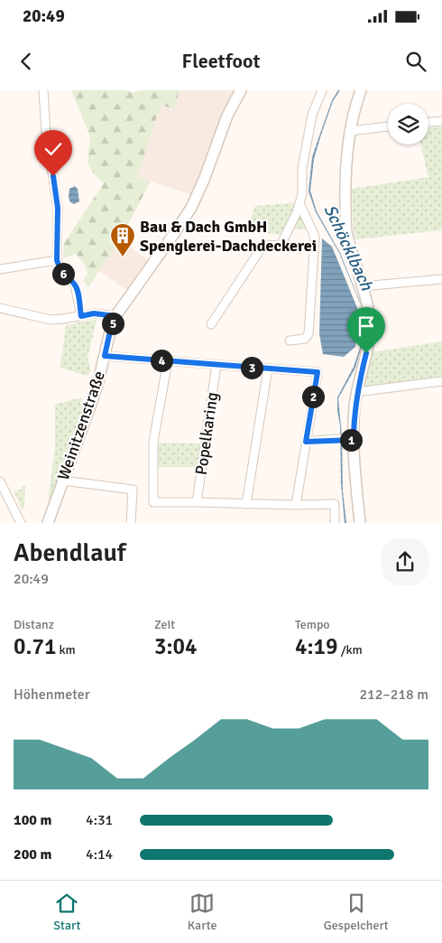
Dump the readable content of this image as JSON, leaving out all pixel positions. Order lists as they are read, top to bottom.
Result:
{
  "streets": {
    "main road": ["Weinitzenstraße"],
    "street": ["Popelkaring"]
  },
  "water": ["Schöcklbach"],
  "places": {
    "building": ["Bau & Dach GmbH Spenglerei-Dachdeckerei"]
  },
  "page": {
    "status": "20:49",
    "header": "Fleetfoot",
    "pins": [
      "6",
      "5",
      "4",
      "3",
      "2",
      "1"
    ],
    "heading": ["Abendlauf", "20:49"],
    "stats": [
      ["Distanz", "0.71 km"],
      ["Zeit", "3:04"],
      ["Tempo", "4:19 /km"]
    ],
    "chart": ["Höhenmeter", "212–218 m"],
    "list": [
      {
        "name": "100 m",
        "note": "4:31"
      },
      {
        "name": "200 m",
        "note": "4:14"
      }
    ],
    "tabs": ["Start", "Karte", "Gespeichert"]
  }
}
